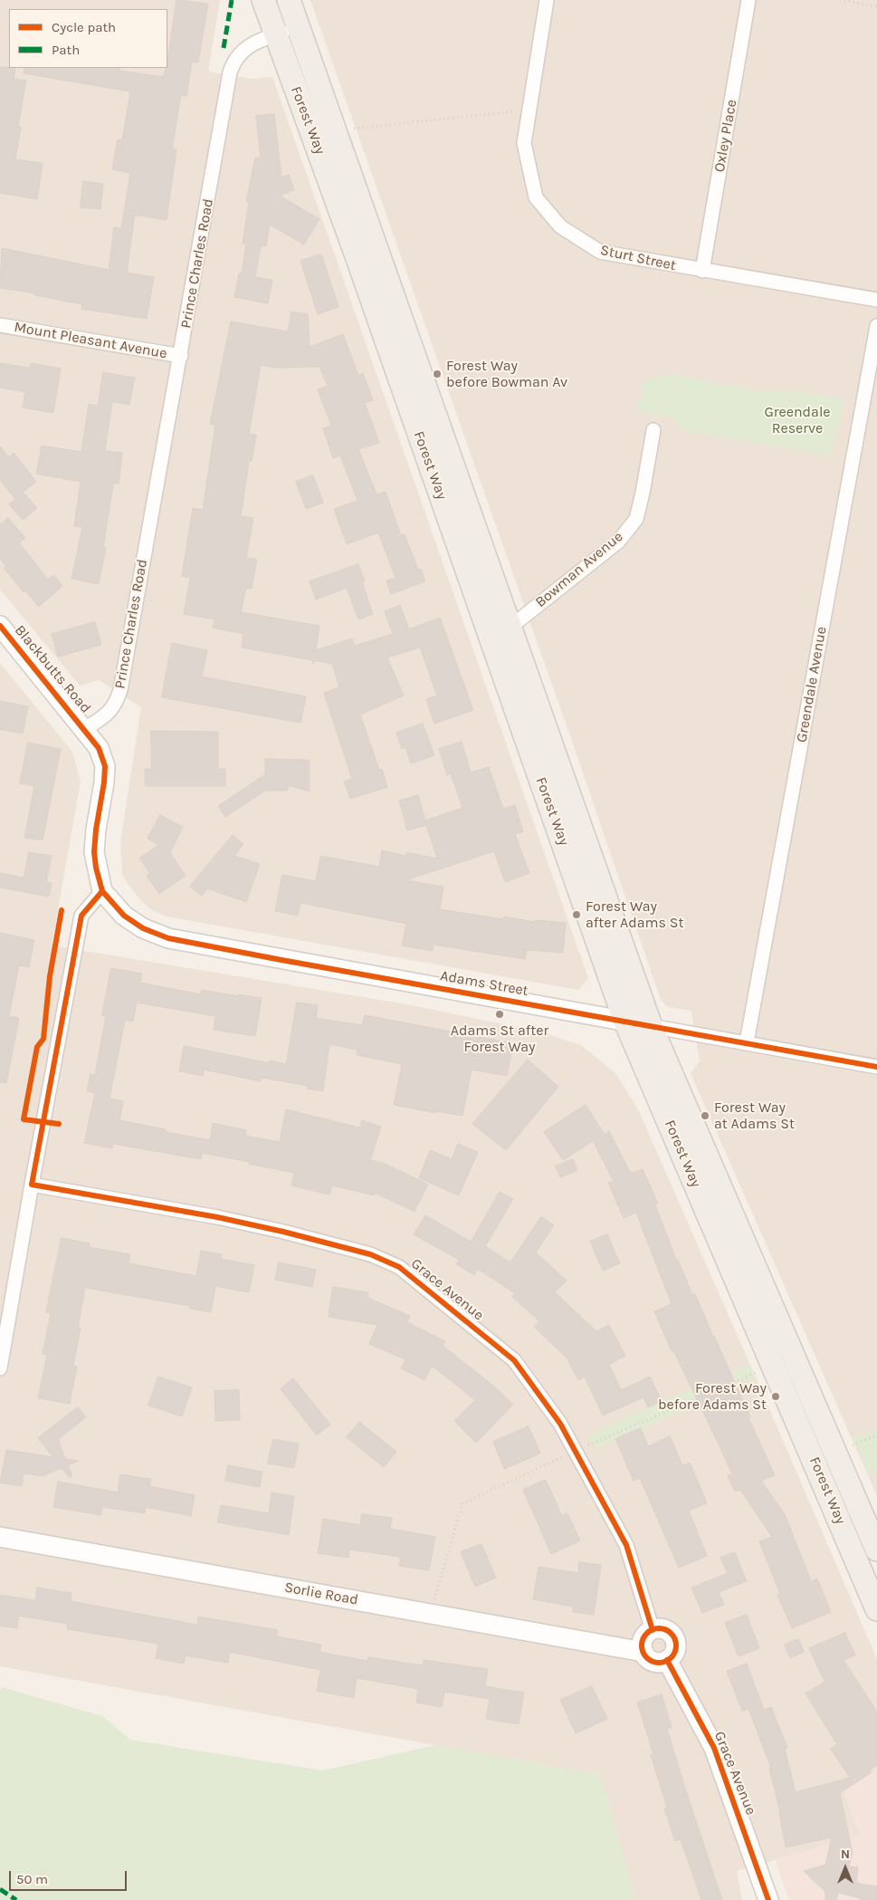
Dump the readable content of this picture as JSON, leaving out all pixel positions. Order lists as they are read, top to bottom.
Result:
{
  "streets": {
    "main road": ["Forest Way"],
    "street": [
      "Oxley Place",
      "Sturt Street",
      "Prince Charles Road",
      "Mount Pleasant Avenue",
      "Bowman Avenue",
      "Blackbutts Road",
      "Greendale Avenue",
      "Adams Street",
      "Grace Avenue",
      "Sorlie Road"
    ]
  },
  "crossings": [
    ["Forest Way", "Prince Charles Road"],
    ["Forest Way", "Bowman Avenue"],
    ["Forest Way", "Adams Street"],
    ["Oxley Place", "Sturt Street"],
    ["Prince Charles Road", "Mount Pleasant Avenue"],
    ["Prince Charles Road", "Blackbutts Road"],
    ["Greendale Avenue", "Adams Street"],
    ["Grace Avenue", "Sorlie Road"]
  ],
  "parks": ["Greendale Reserve"],
  "places": [
    "Forest Way before Bowman Av",
    "Forest Way after Adams St",
    "Adams St after Forest Way",
    "Forest Way at Adams St",
    "Forest Way before Adams St"
  ],
  "legend": ["Cycle path", "Path"],
  "scale_bar": "50 m",
  "north": "top"
}
